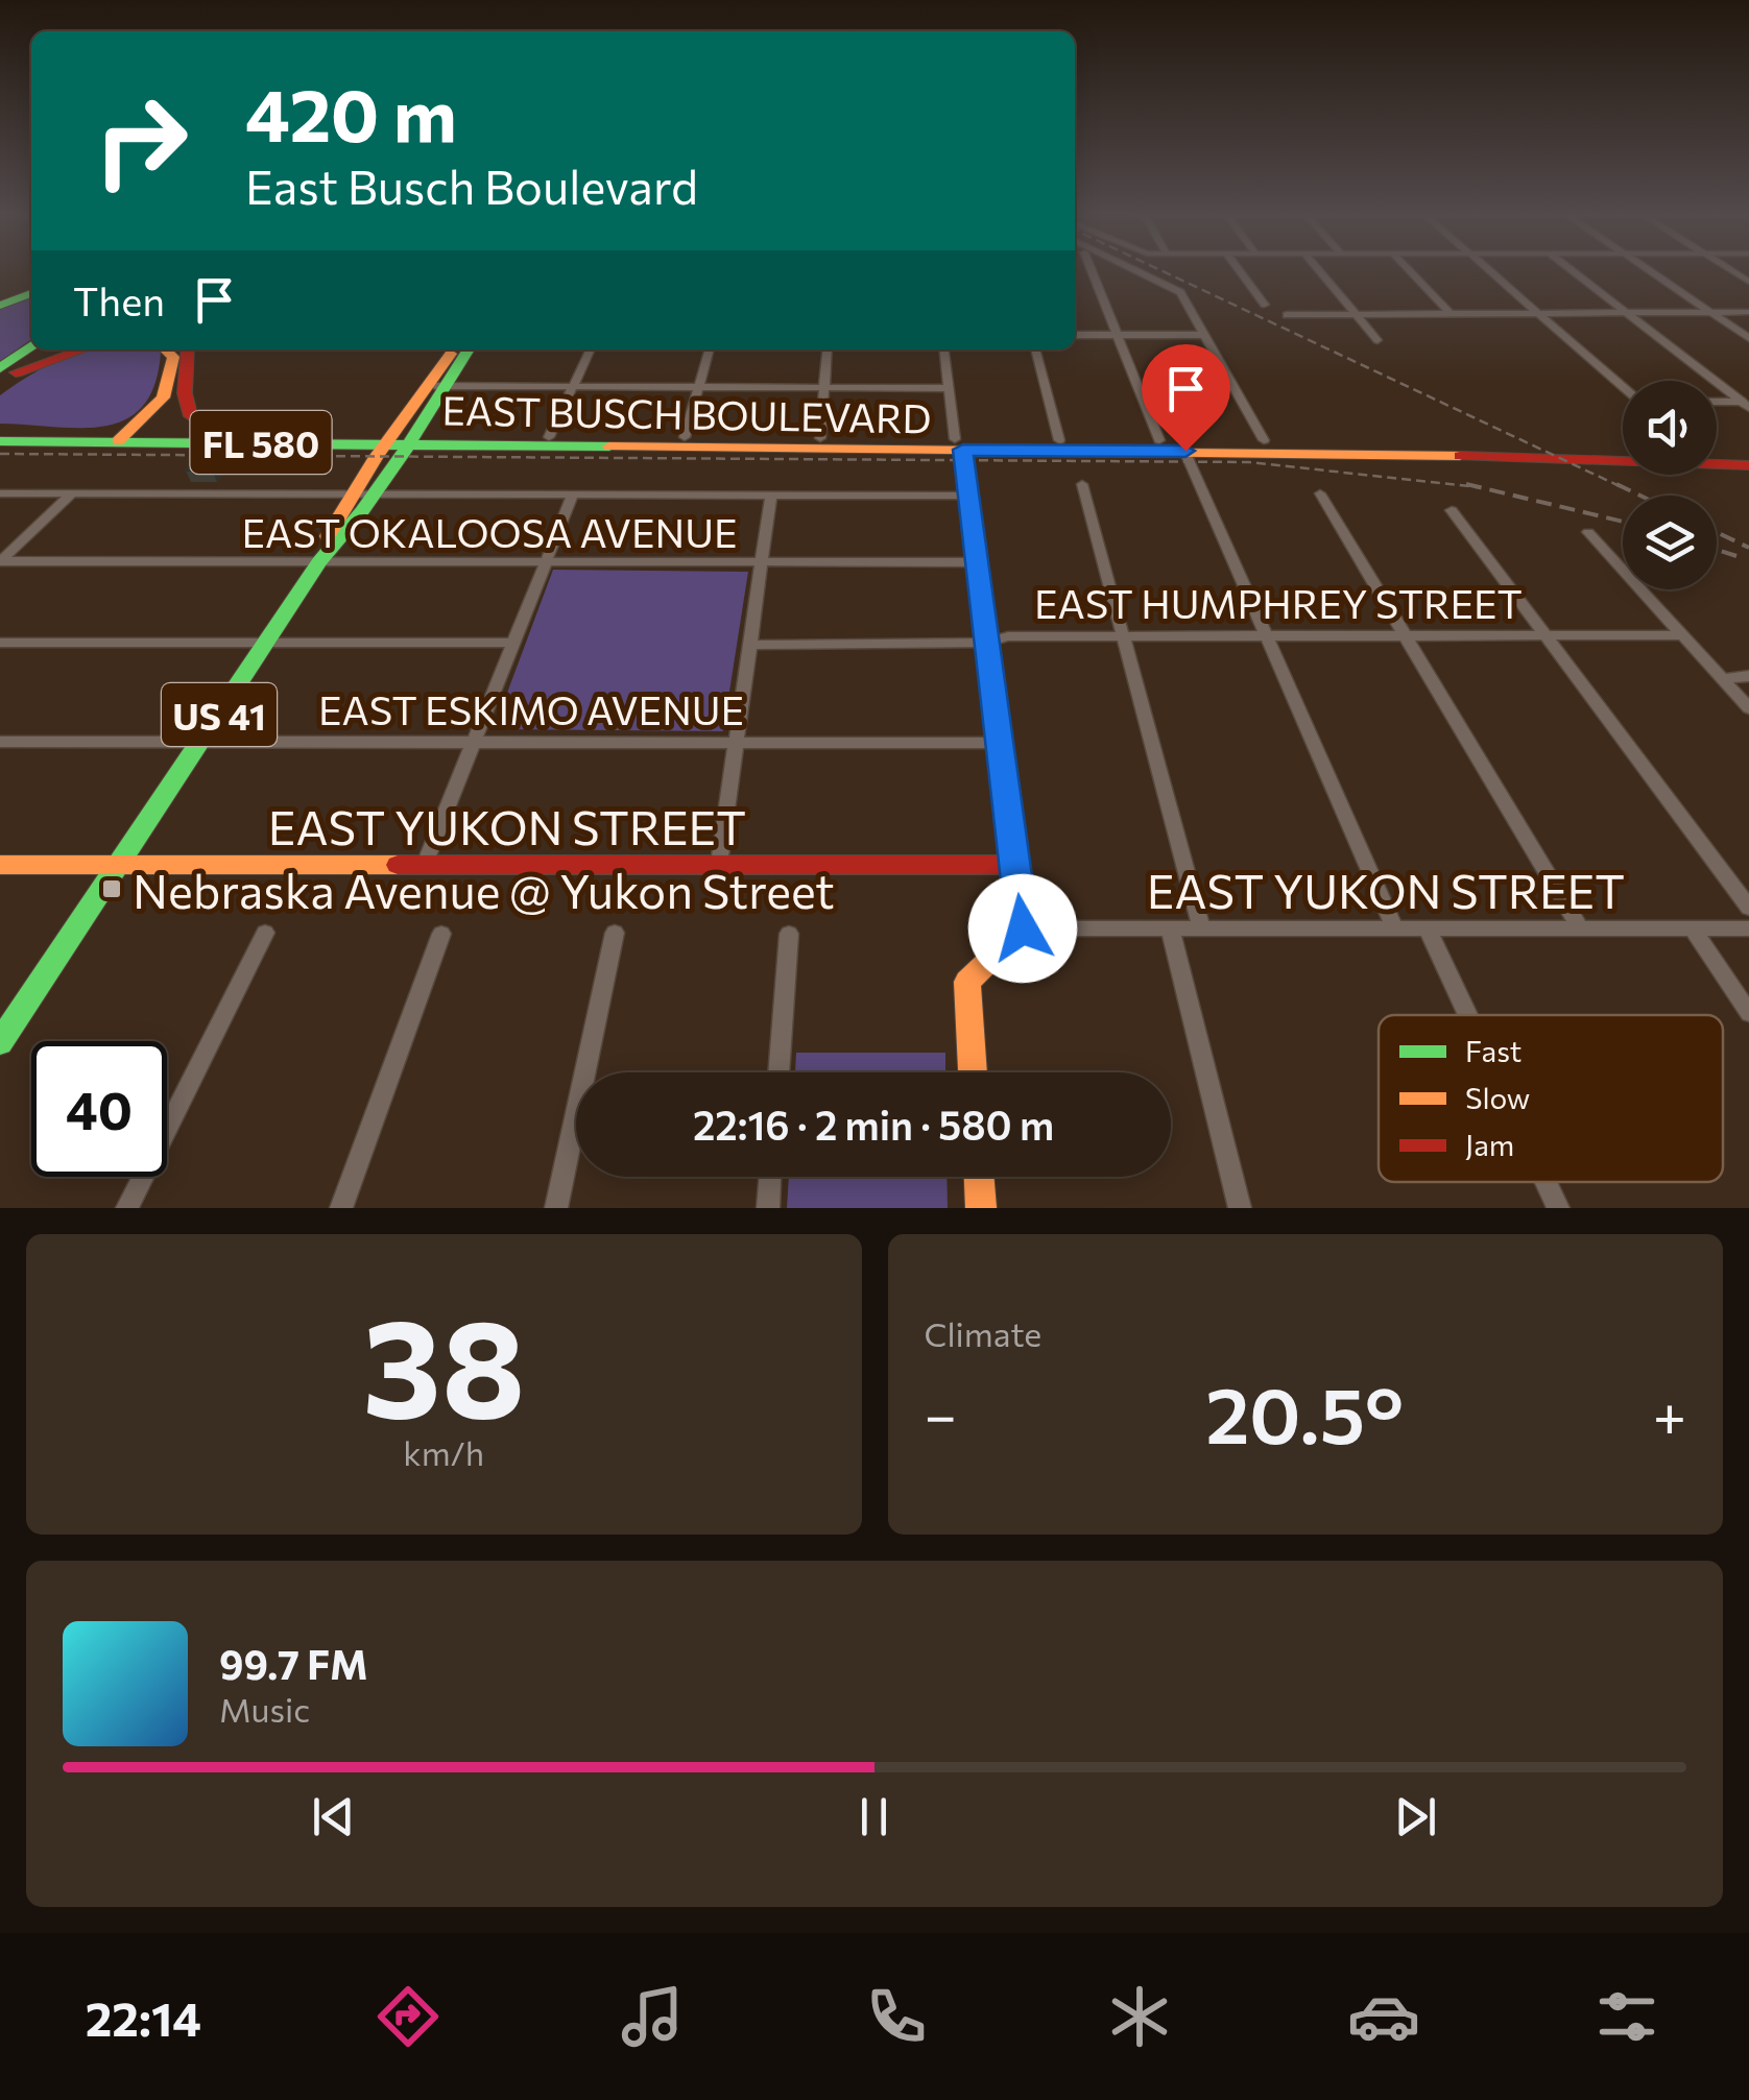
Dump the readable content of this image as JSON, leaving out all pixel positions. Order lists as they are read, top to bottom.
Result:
{
  "streets": {
    "main road": [
      "EAST BUSCH BOULEVARD",
      "FL 580",
      "US 41",
      "EAST YUKON STREET"
    ],
    "street": ["EAST OKALOOSA AVENUE", "EAST HUMPHREY STREET", "EAST ESKIMO AVENUE"]
  },
  "crossings": [
    ["EAST BUSCH BOULEVARD", "US 41"],
    ["EAST OKALOOSA AVENUE", "US 41"],
    ["EAST ESKIMO AVENUE", "US 41"],
    ["US 41", "EAST YUKON STREET"]
  ],
  "places": {
    "transit": ["Nebraska Avenue @ Yukon Street"]
  },
  "legend": ["Fast", "Slow", "Jam"],
  "page": {
    "turn": ["420 m", "East Busch Boulevard"],
    "then": "Then",
    "limit": "40",
    "trip": "22:16 · 2 min · 580 m",
    "tile": [
      ["38", "km/h"],
      "Climate"
    ],
    "heat": ["−", "20.5°", "+"],
    "song": ["99.7 FM", "Music"],
    "tabs": "22:14"
  }
}
